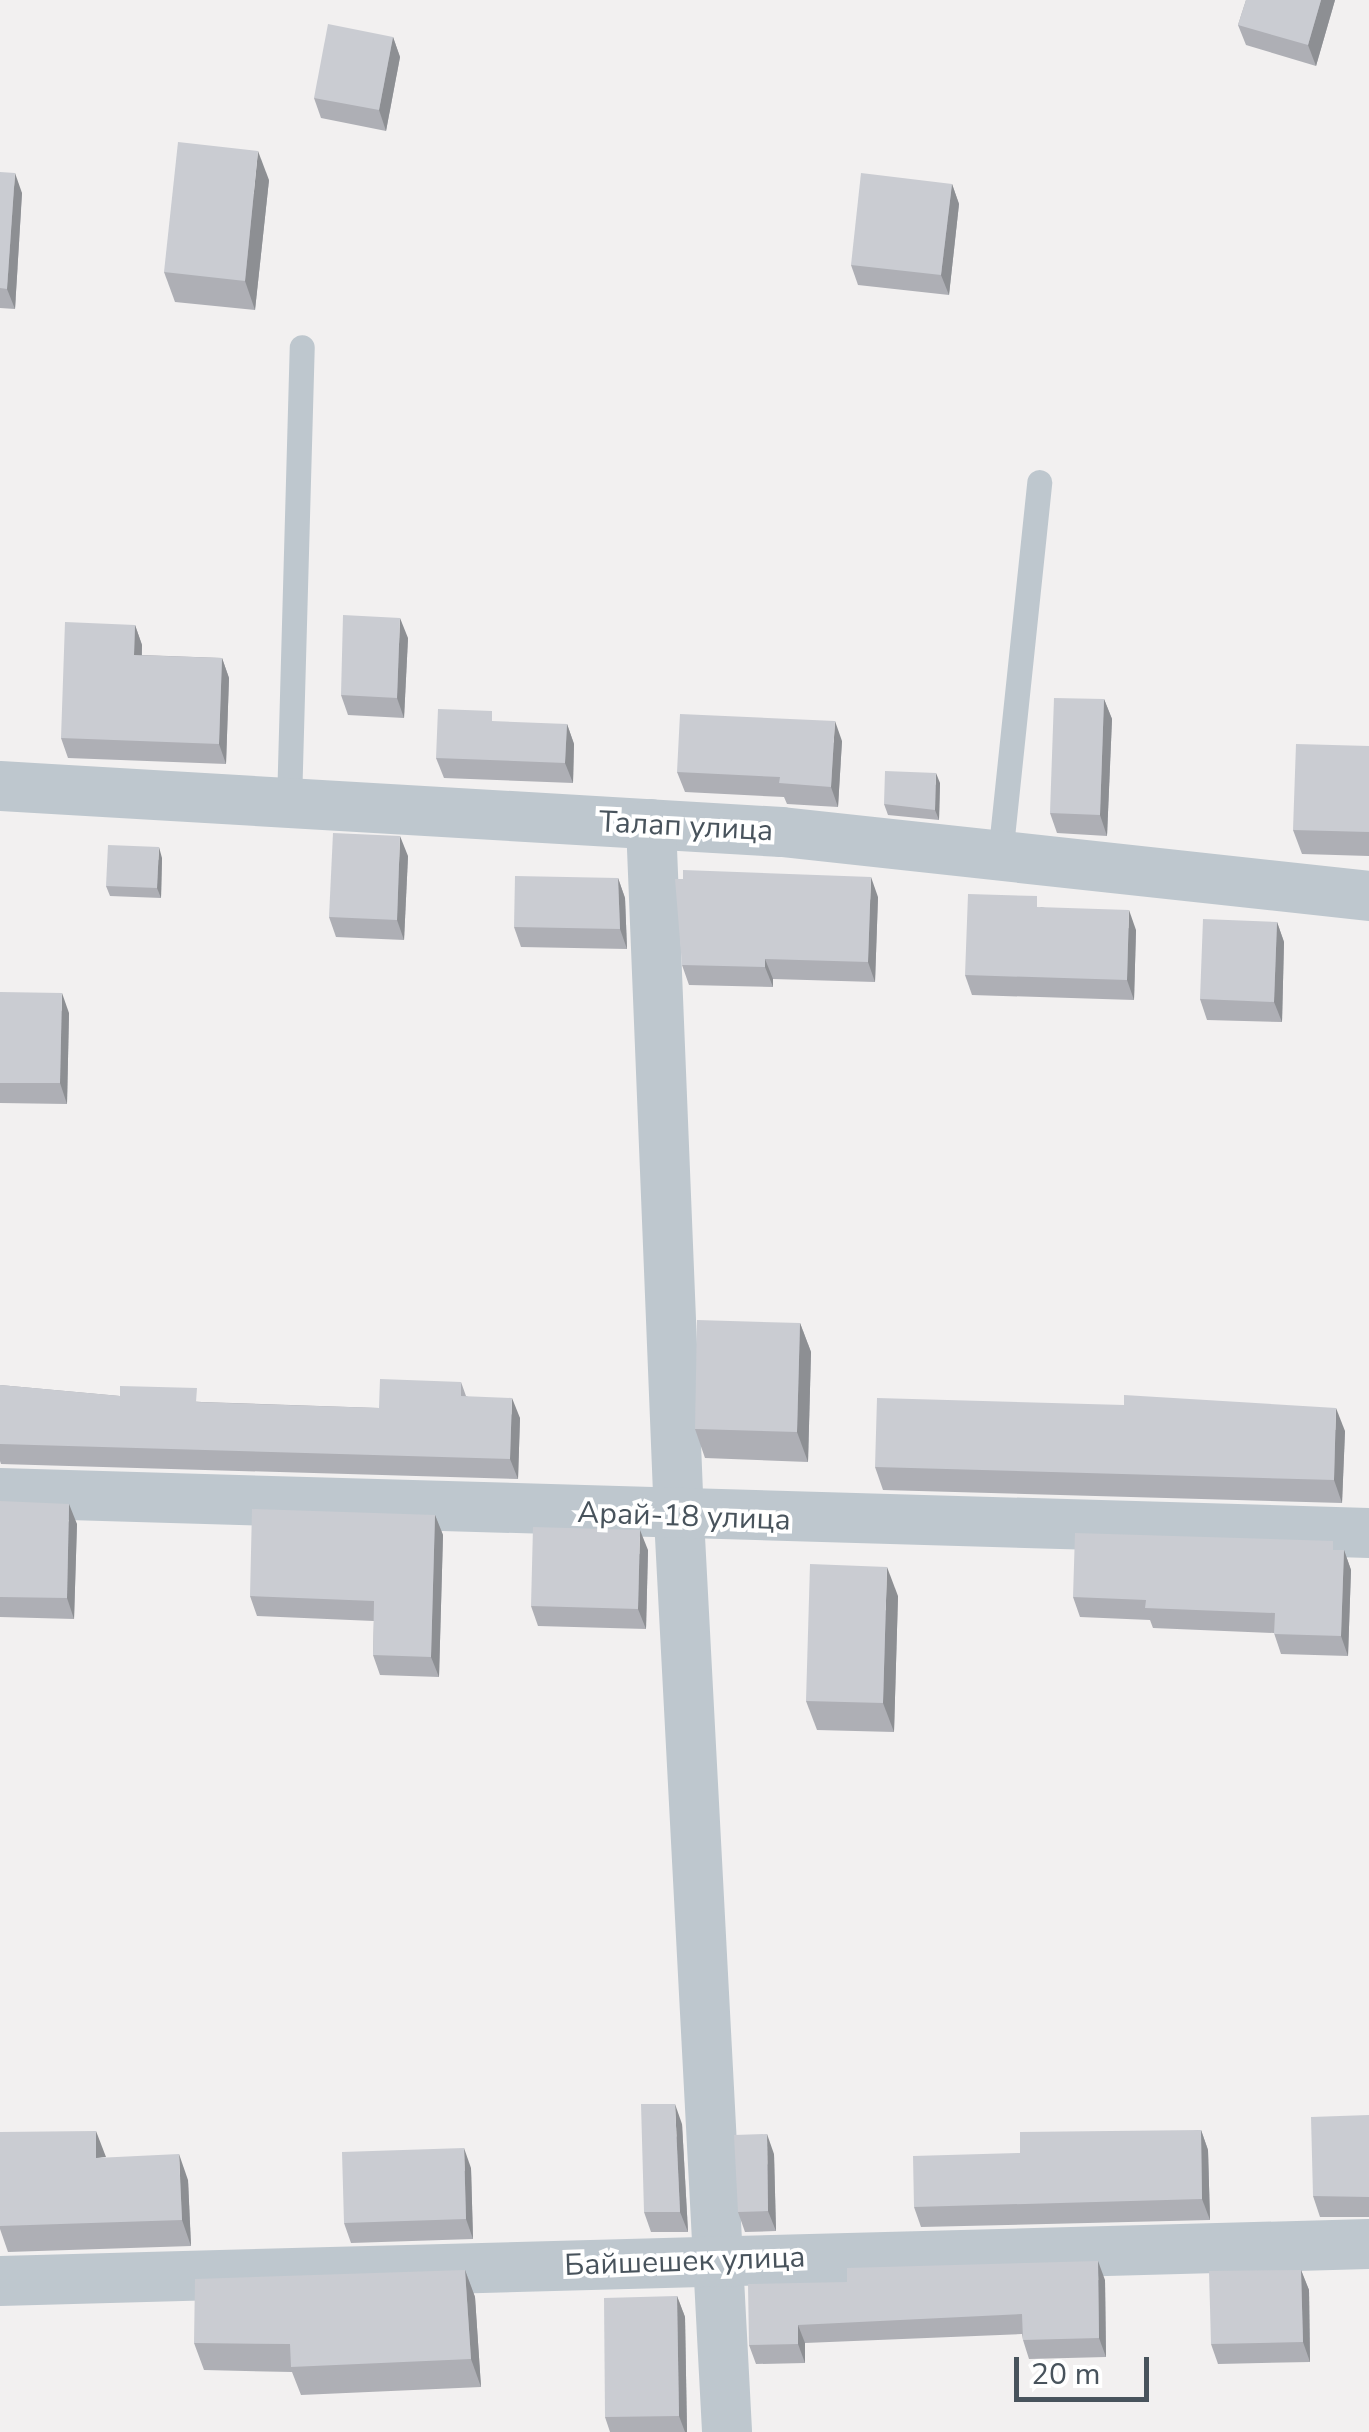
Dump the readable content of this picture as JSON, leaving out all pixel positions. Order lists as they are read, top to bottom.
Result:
{
  "streets": {
    "street": ["Талап улица", "Арай-18 улица", "Байшешек улица"]
  },
  "scale_bar": "20 m"
}
